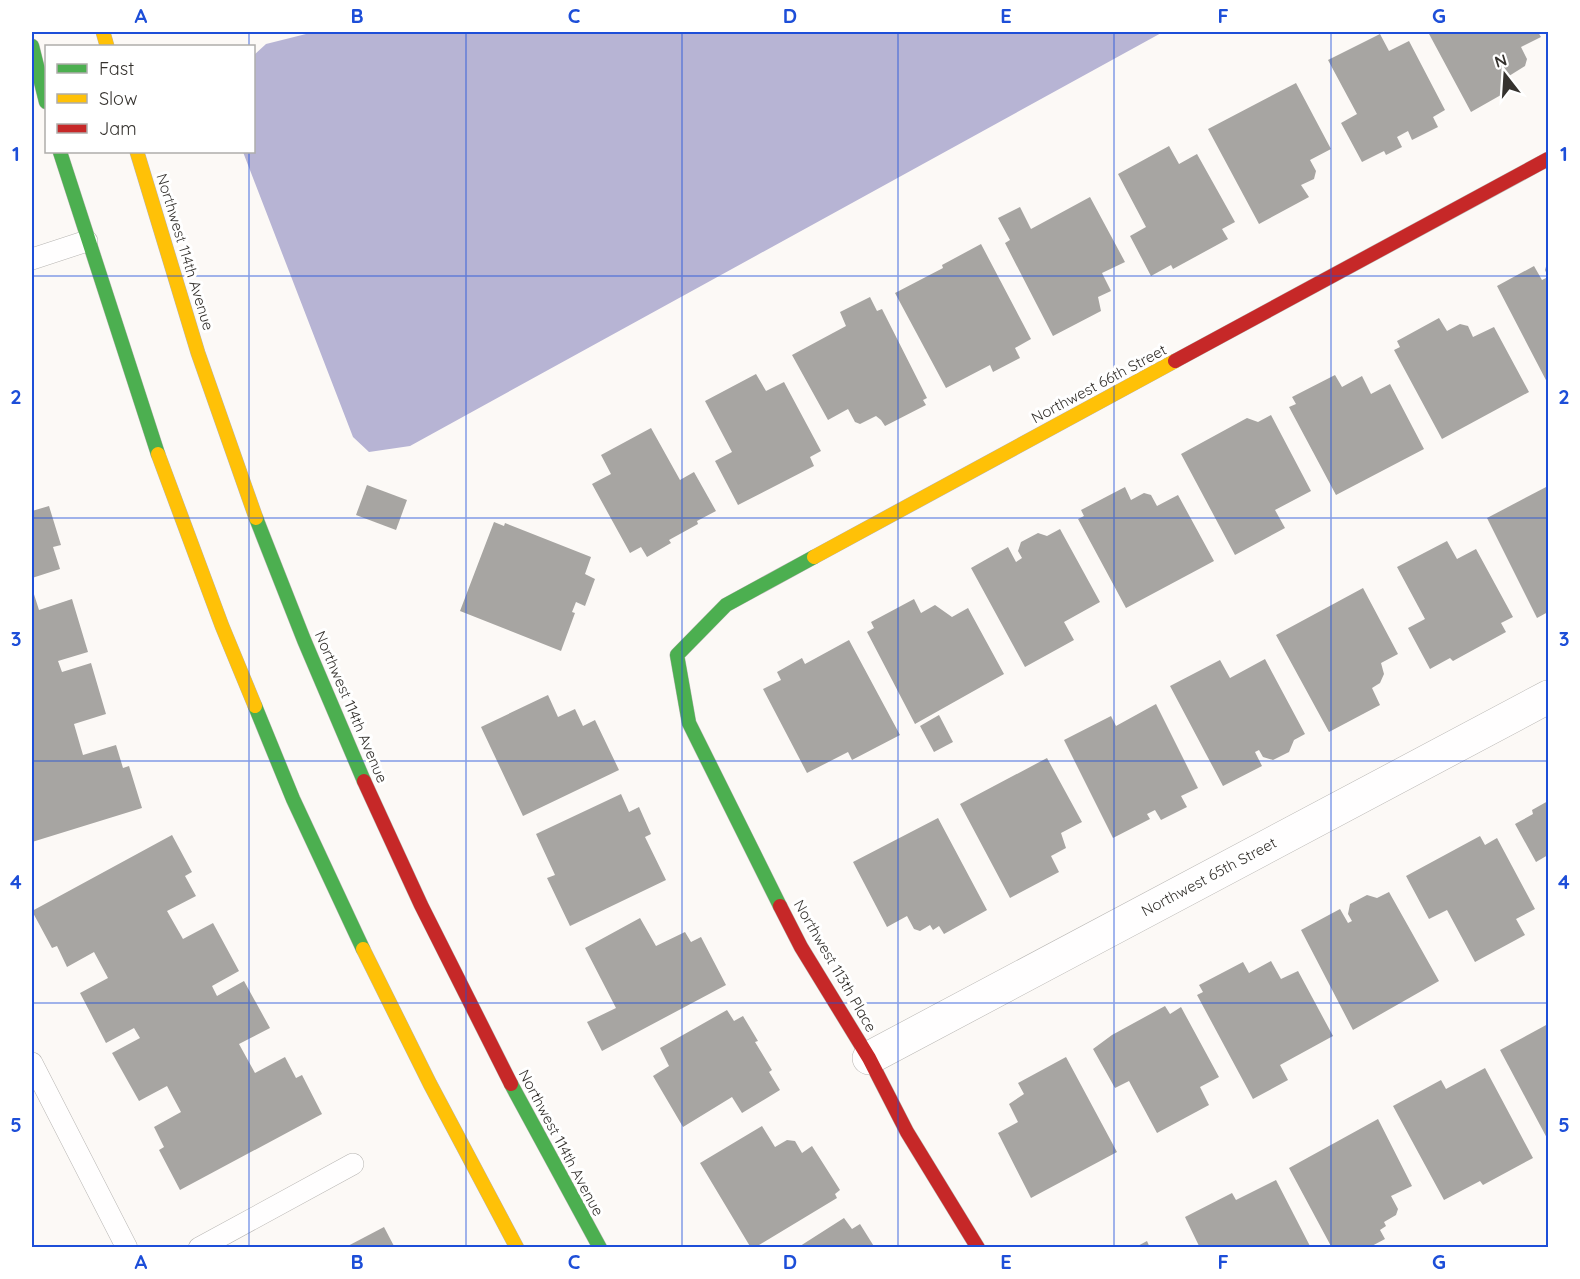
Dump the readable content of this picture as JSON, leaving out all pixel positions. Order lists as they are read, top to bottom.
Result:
{
  "streets": {
    "street": [
      "Northwest 114th Avenue",
      "Northwest 66th Street",
      "Northwest 65th Street",
      "Northwest 113th Place"
    ]
  },
  "crossings": [
    ["Northwest 66th Street", "Northwest 113th Place"],
    ["Northwest 65th Street", "Northwest 113th Place"]
  ],
  "legend": ["Fast", "Slow", "Jam"],
  "north": "top",
  "grid": {
    "columns": [
      "A",
      "B",
      "C",
      "D",
      "E",
      "F",
      "G"
    ],
    "rows": [
      "1",
      "2",
      "3",
      "4",
      "5"
    ]
  }
}
